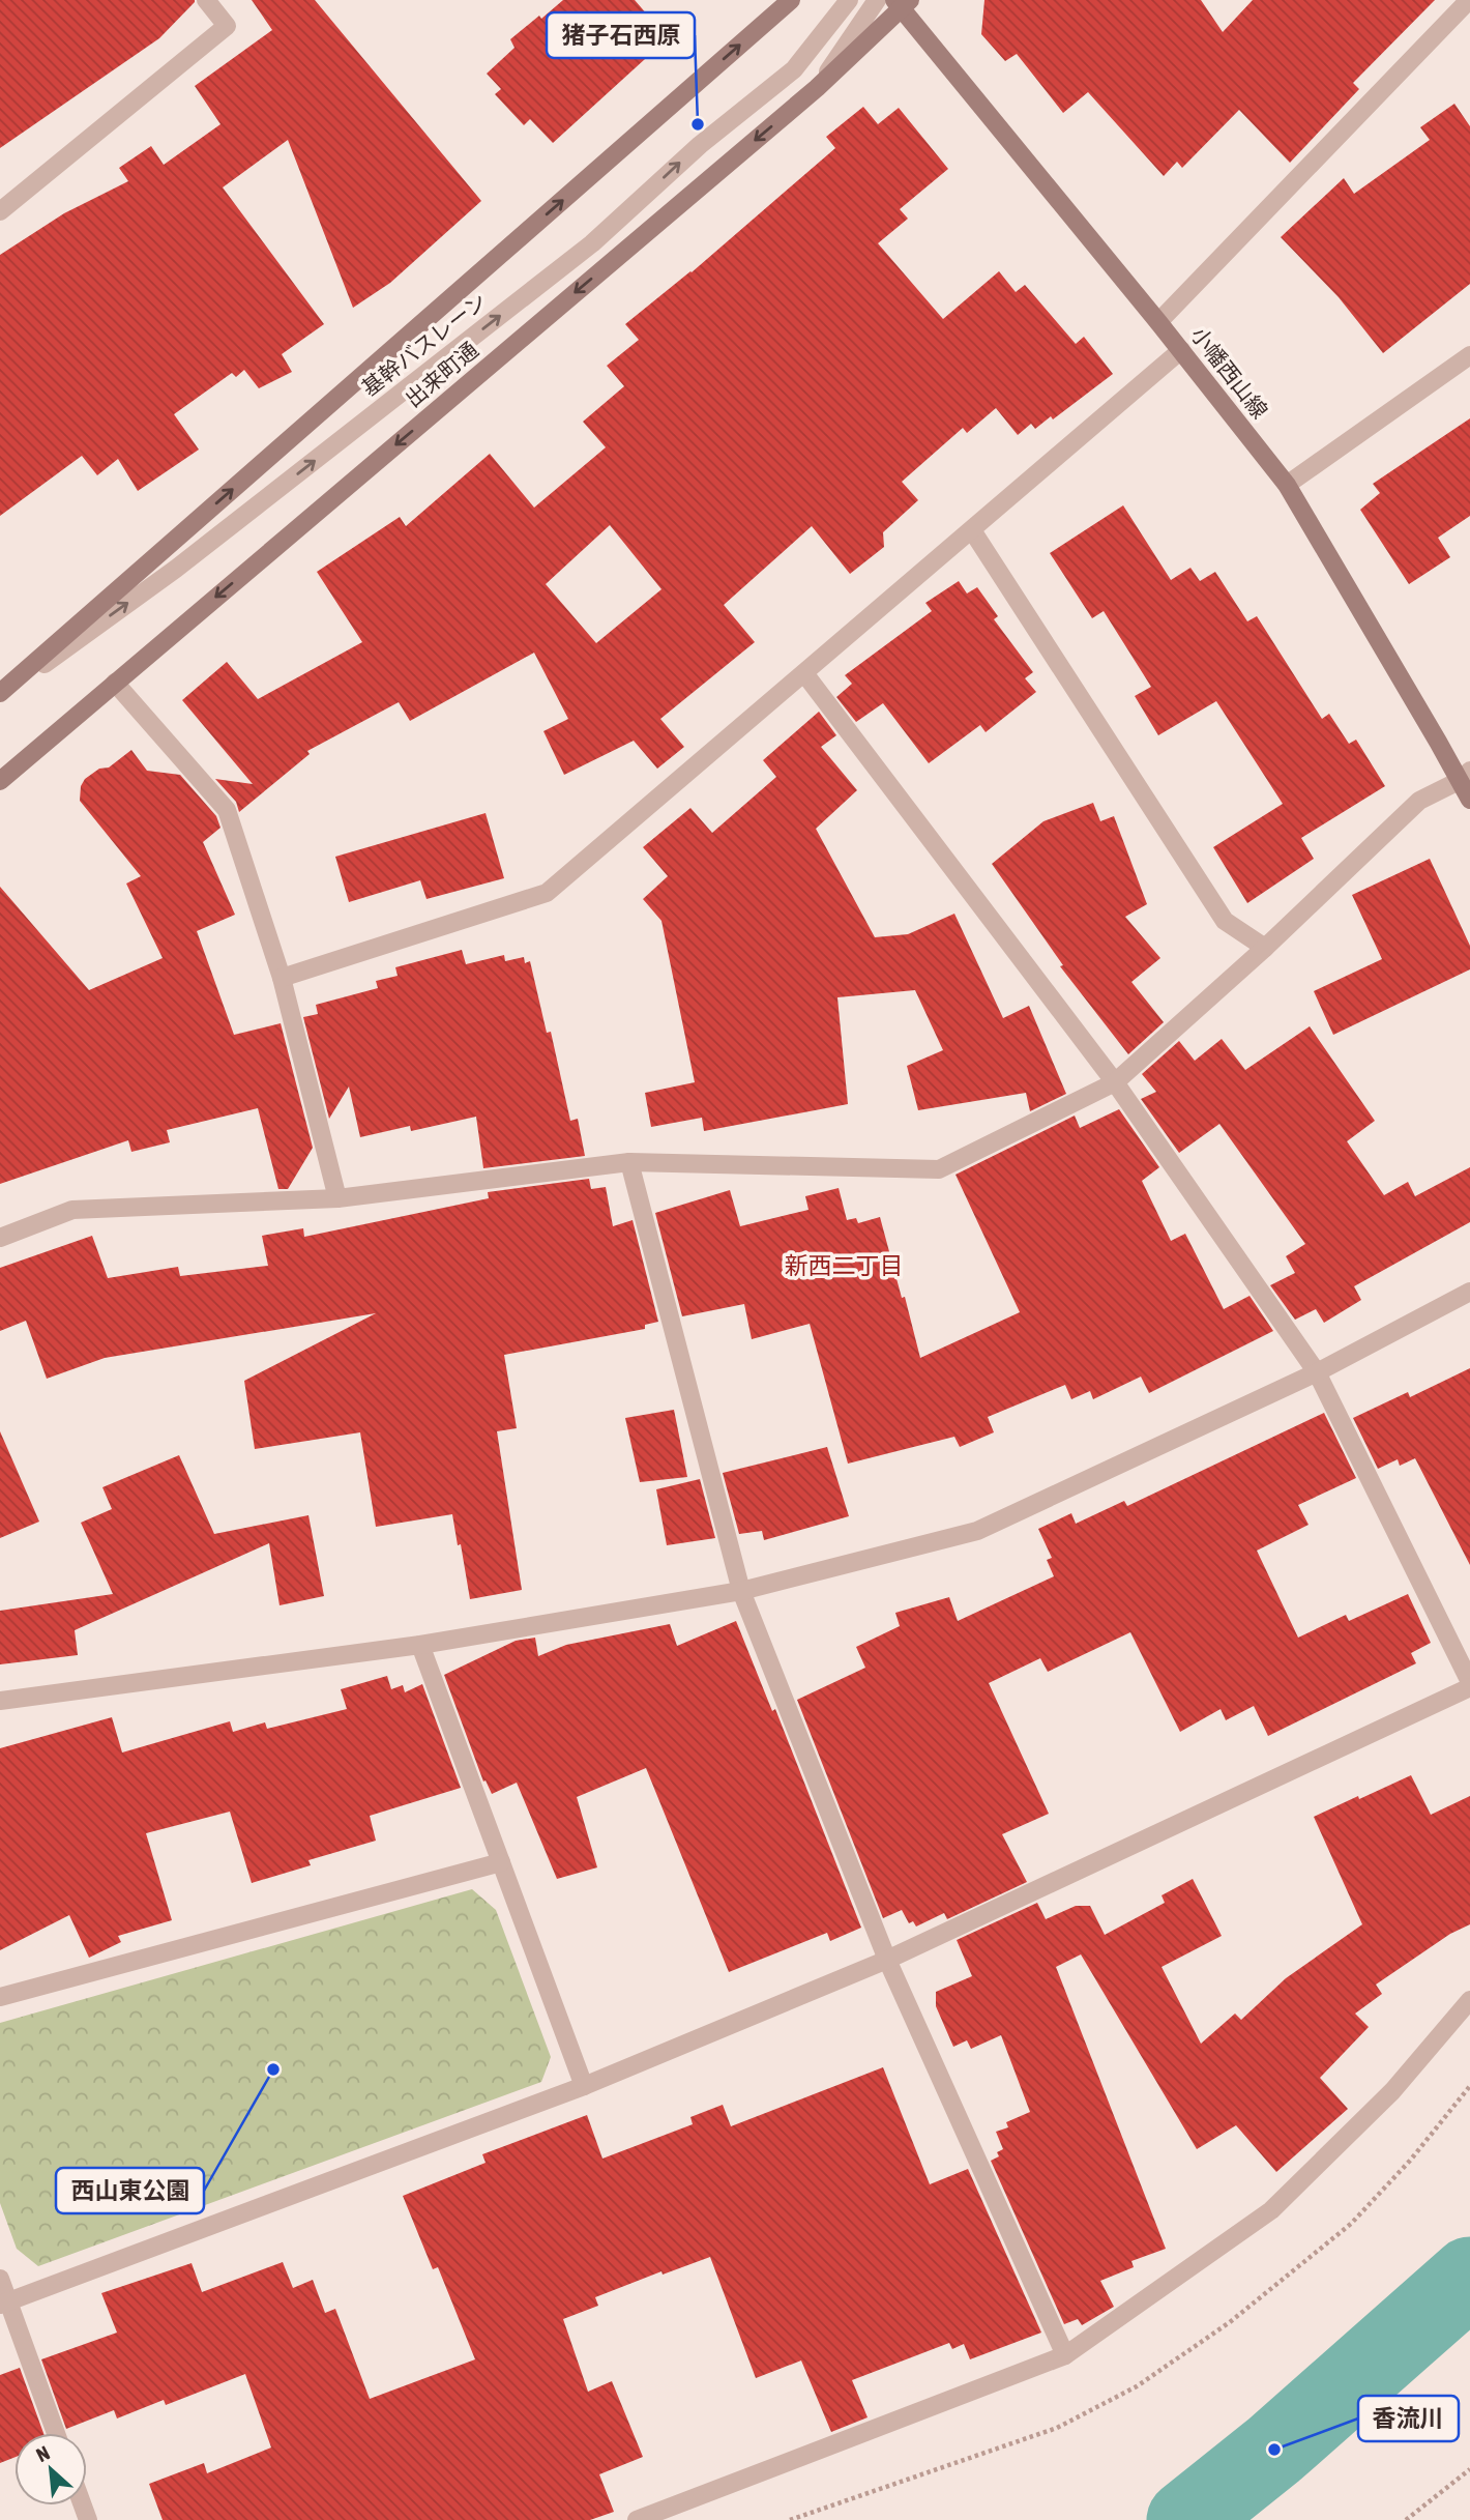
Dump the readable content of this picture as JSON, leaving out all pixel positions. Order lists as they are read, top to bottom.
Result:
{
  "streets": {
    "main road": ["小幡西山線", "出来町通"],
    "street": ["基幹バスレーン"]
  },
  "crossings": [
    ["小幡西山線", "出来町通"]
  ],
  "one_way": ["基幹バスレーン"],
  "districts": ["新西二丁目"],
  "places": ["猪子石西原", "西山東公園", "香流川"],
  "north": "top left"
}
